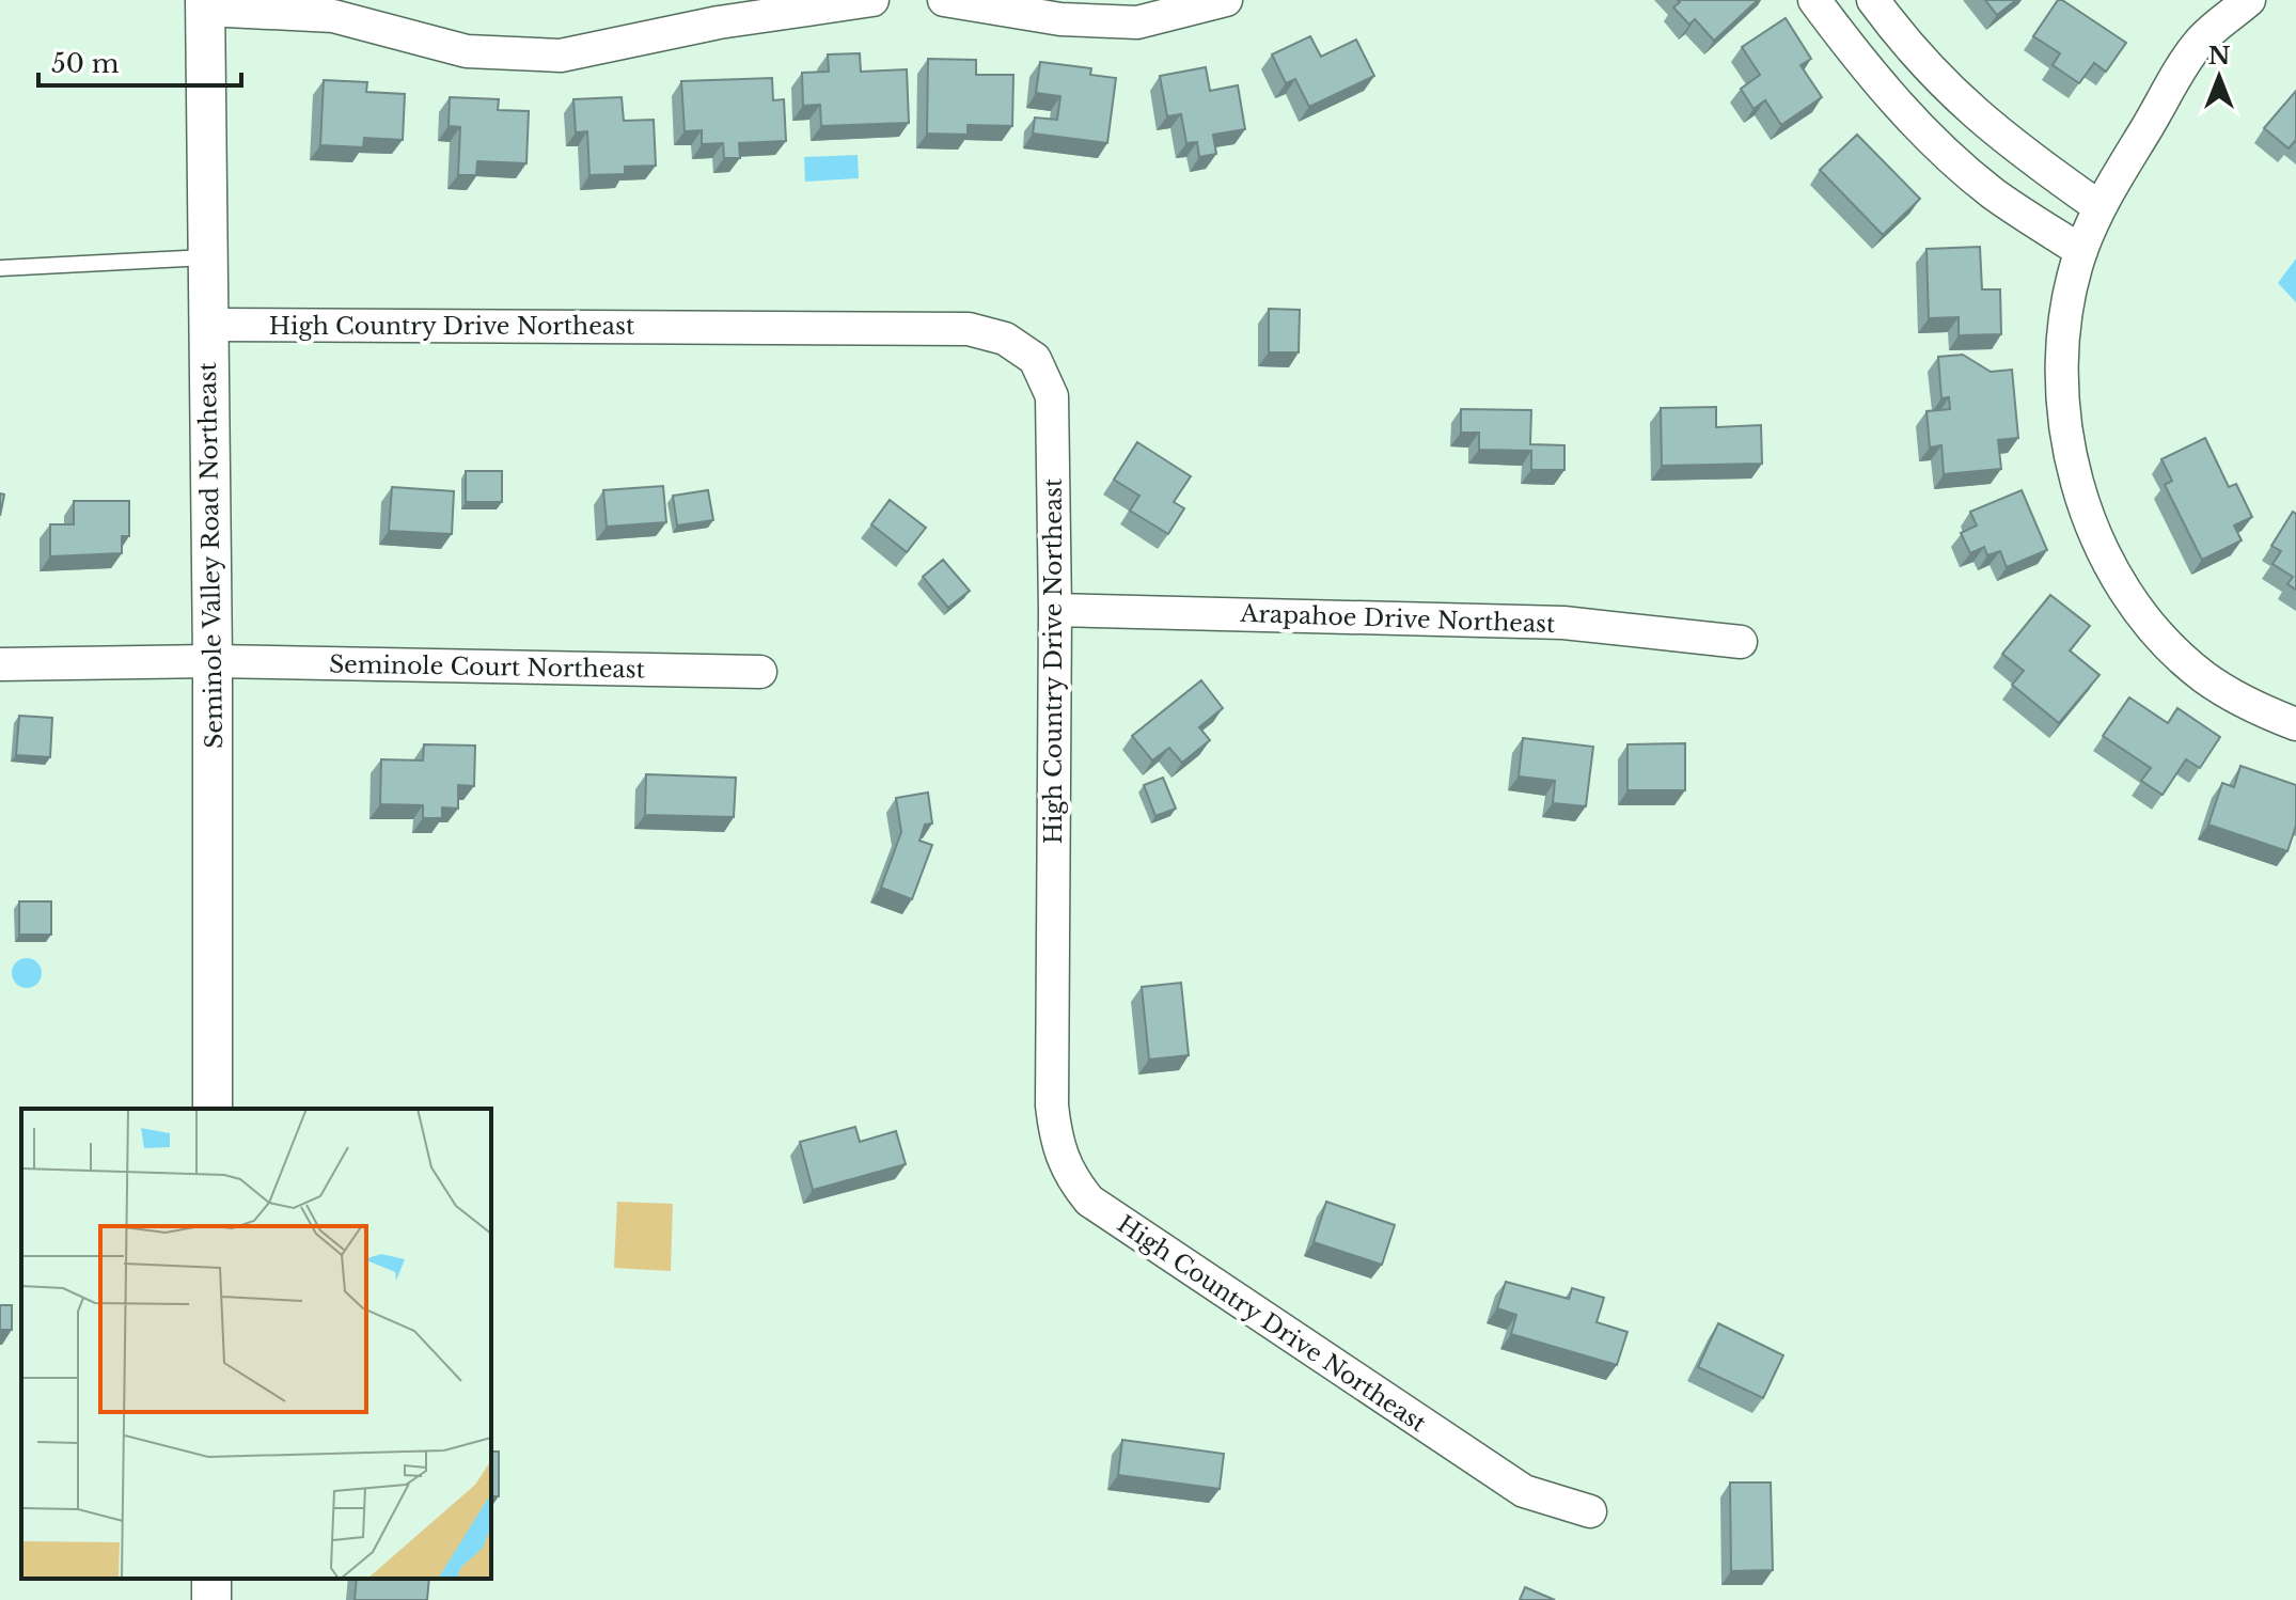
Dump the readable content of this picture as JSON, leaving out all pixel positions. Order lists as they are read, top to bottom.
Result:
{
  "streets": {
    "street": [
      "High Country Drive Northeast",
      "Seminole Valley Road Northeast",
      "Arapahoe Drive Northeast",
      "Seminole Court Northeast"
    ]
  },
  "crossings": [
    ["High Country Drive Northeast", "Seminole Valley Road Northeast"],
    ["High Country Drive Northeast", "Arapahoe Drive Northeast"],
    ["Seminole Valley Road Northeast", "Seminole Court Northeast"]
  ],
  "scale_bar": "50 m",
  "north": "top"
}
